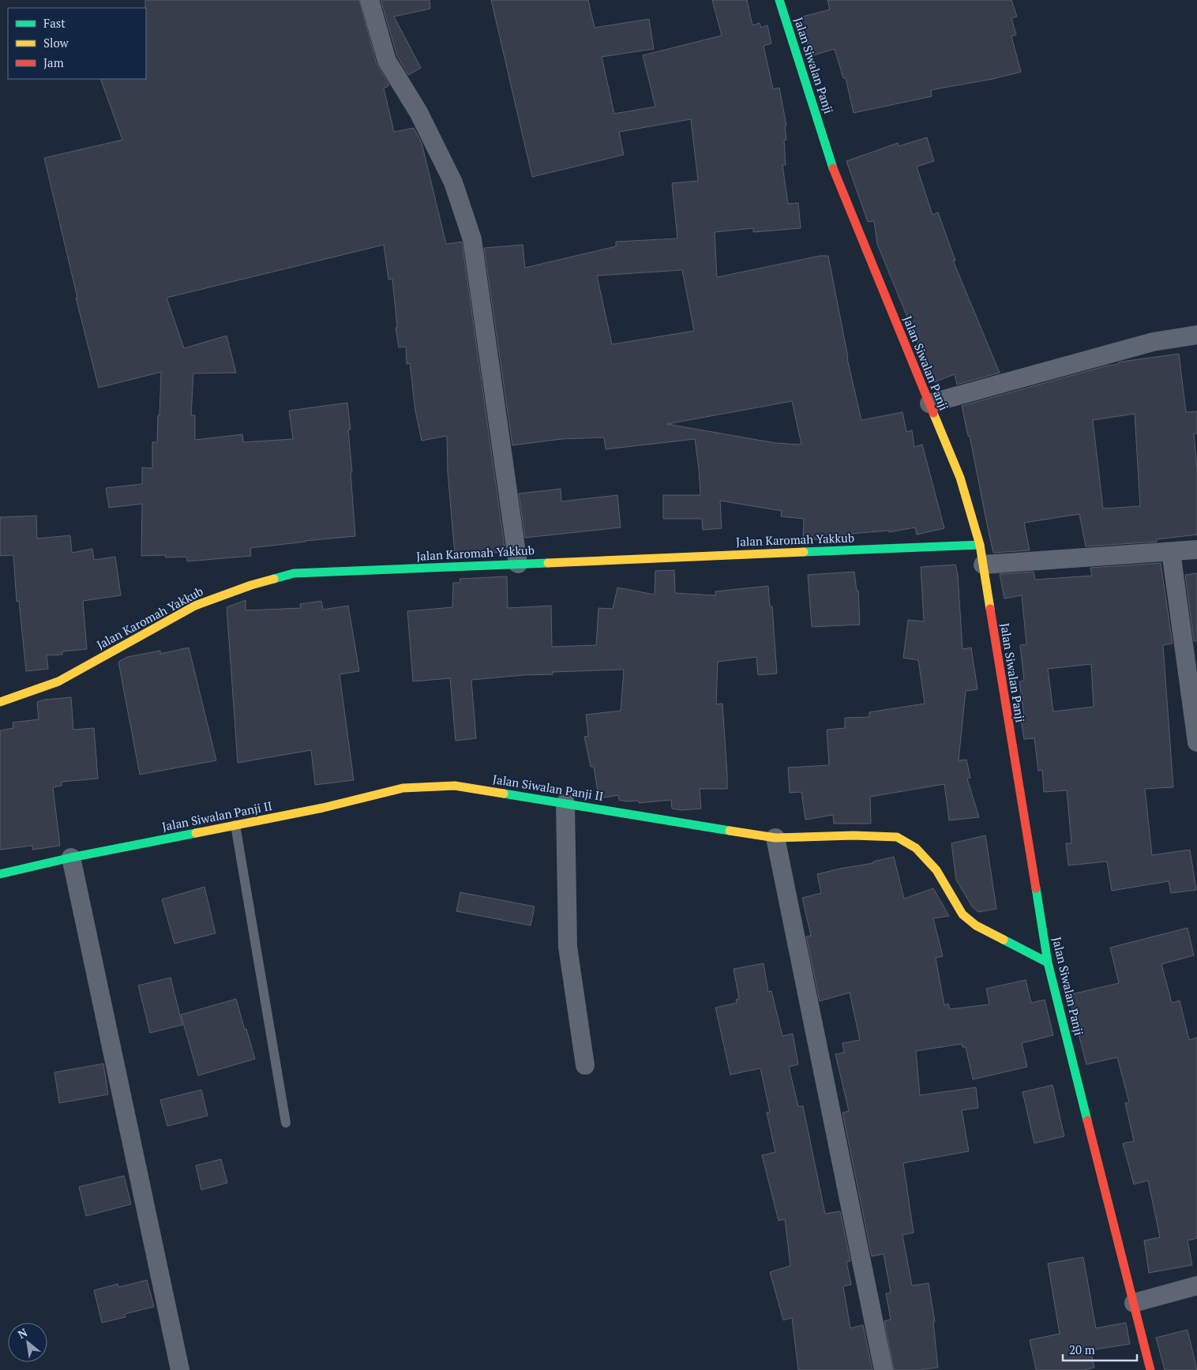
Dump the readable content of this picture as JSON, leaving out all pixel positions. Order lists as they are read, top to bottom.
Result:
{
  "streets": {
    "street": ["Jalan Siwalan Panji", "Jalan Karomah Yakkub", "Jalan Siwalan Panji II"]
  },
  "crossings": [
    ["Jalan Siwalan Panji", "Jalan Karomah Yakkub"],
    ["Jalan Siwalan Panji", "Jalan Siwalan Panji II"]
  ],
  "legend": ["Fast", "Slow", "Jam"],
  "scale_bar": "20 m",
  "north": "top left"
}
